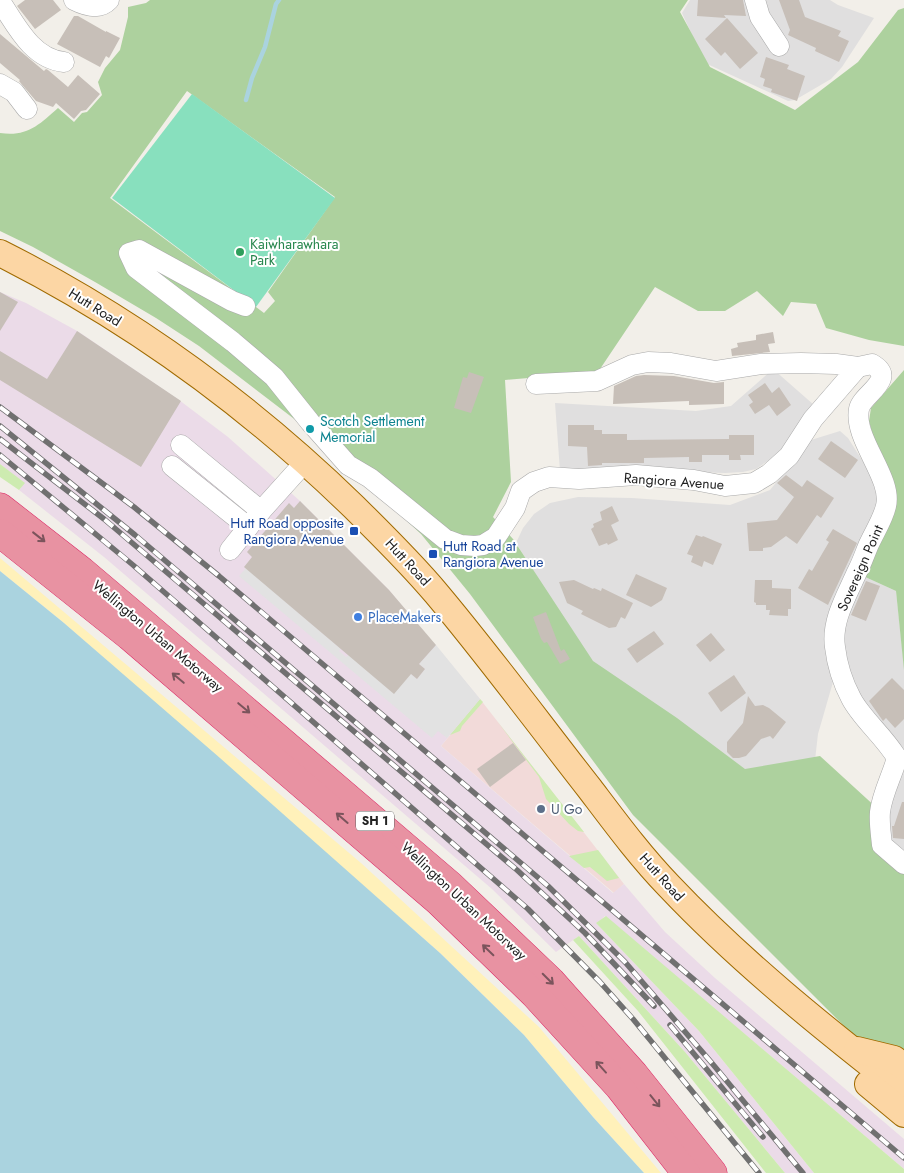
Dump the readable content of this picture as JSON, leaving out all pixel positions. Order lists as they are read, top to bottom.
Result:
{
  "streets": {
    "highway": ["Wellington Urban Motorway", "SH 1"],
    "main road": ["Hutt Road"],
    "street": ["Rangiora Avenue", "Sovereign Point"]
  },
  "crossings": [
    ["Rangiora Avenue", "Sovereign Point"]
  ],
  "places": {
    "other": [
      "Kaiwharawhara Park",
      "Scotch Settlement Memorial",
      "PlaceMakers",
      "U Go"
    ],
    "transit": ["Hutt Road opposite Rangiora Avenue", "Hutt Road at Rangiora Avenue"]
  }
}
